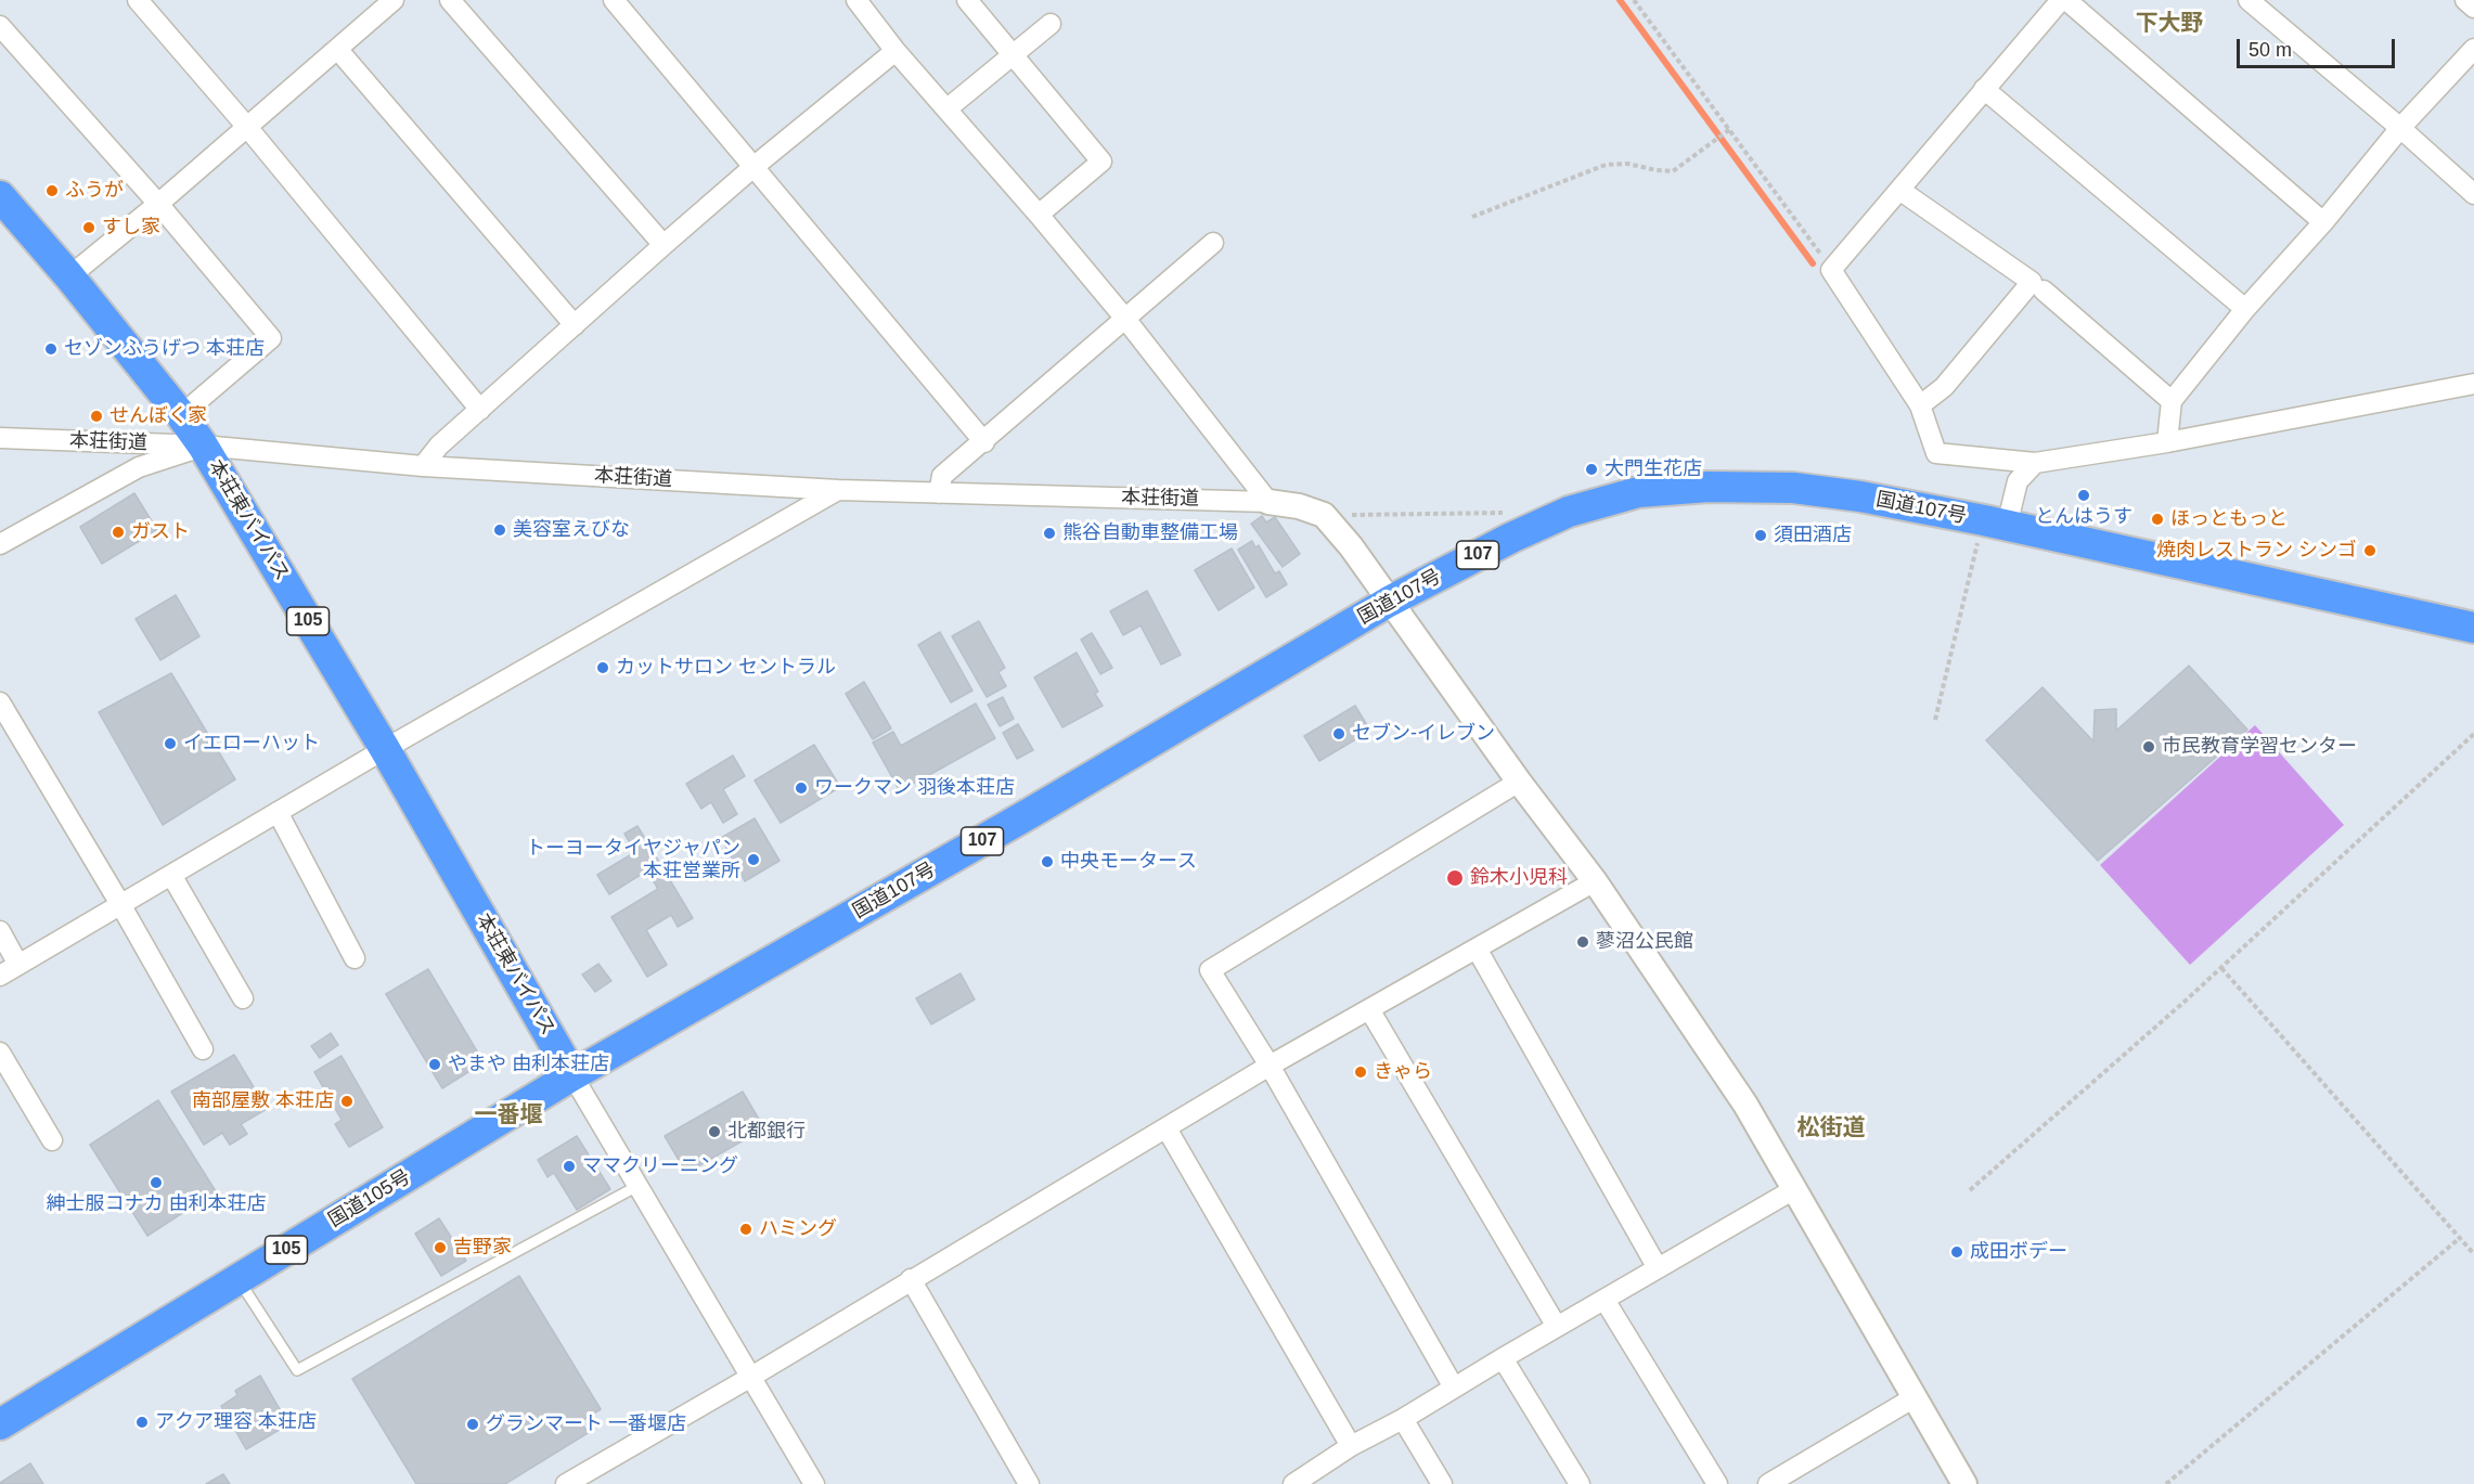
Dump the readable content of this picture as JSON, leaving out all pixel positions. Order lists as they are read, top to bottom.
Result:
{
  "streets": {
    "highway": [
      "国道107号",
      "本荘東バイパス",
      "107",
      "105",
      "国道105号"
    ],
    "street": ["本荘街道"]
  },
  "crossings": [
    ["本荘街道", "本荘東バイパス"],
    ["国道107号", "本荘東バイパス"],
    ["国道107号", "国道105号"],
    ["本荘東バイパス", "国道105号"]
  ],
  "districts": ["下大野", "一番堰", "松街道"],
  "places": [
    "ふうが",
    "すし家",
    "セゾンふうげつ 本荘店",
    "せんぼく家",
    "大門生花店",
    "とんはうす",
    "ほっともっと",
    "美容室えびな",
    "ガスト",
    "熊谷自動車整備工場",
    "須田酒店",
    "焼肉レストラン シンゴ",
    "カットサロン セントラル",
    "セブン-イレブン",
    "イエローハット",
    "市民教育学習センター",
    "ワークマン 羽後本荘店",
    "トーヨータイヤジャパン 本荘営業所",
    "中央モータース",
    "鈴木小児科",
    "蓼沼公民館",
    "やまや 由利本荘店",
    "きゃら",
    "南部屋敷 本荘店",
    "北都銀行",
    "ママクリーニング",
    "紳士服コナカ 由利本荘店",
    "ハミング",
    "吉野家",
    "成田ボデー",
    "アクア理容 本荘店",
    "グランマート 一番堰店"
  ],
  "scale_bar": "50 m"
}
